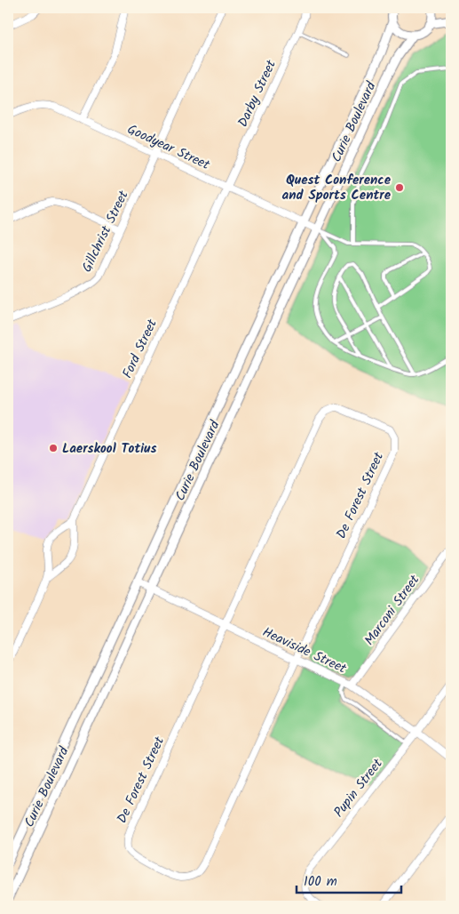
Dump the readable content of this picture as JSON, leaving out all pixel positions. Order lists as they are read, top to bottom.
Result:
{
  "streets": {
    "street": [
      "Darby Street",
      "Curie Boulevard",
      "Goodyear Street",
      "Gillchrist Street",
      "Ford Street",
      "De Forest Street",
      "Marconi Street",
      "Heaviside Street",
      "Pupin Street"
    ]
  },
  "crossings": [
    ["Darby Street", "Goodyear Street"],
    ["Darby Street", "Ford Street"],
    ["Curie Boulevard", "Goodyear Street"],
    ["Curie Boulevard", "Heaviside Street"],
    ["Goodyear Street", "Gillchrist Street"],
    ["Goodyear Street", "Ford Street"],
    ["De Forest Street", "Heaviside Street"],
    ["Marconi Street", "Heaviside Street"],
    ["Heaviside Street", "Pupin Street"]
  ],
  "places": ["Quest Conference and Sports Centre", "Laerskool Totius"],
  "scale_bar": "100 m"
}
